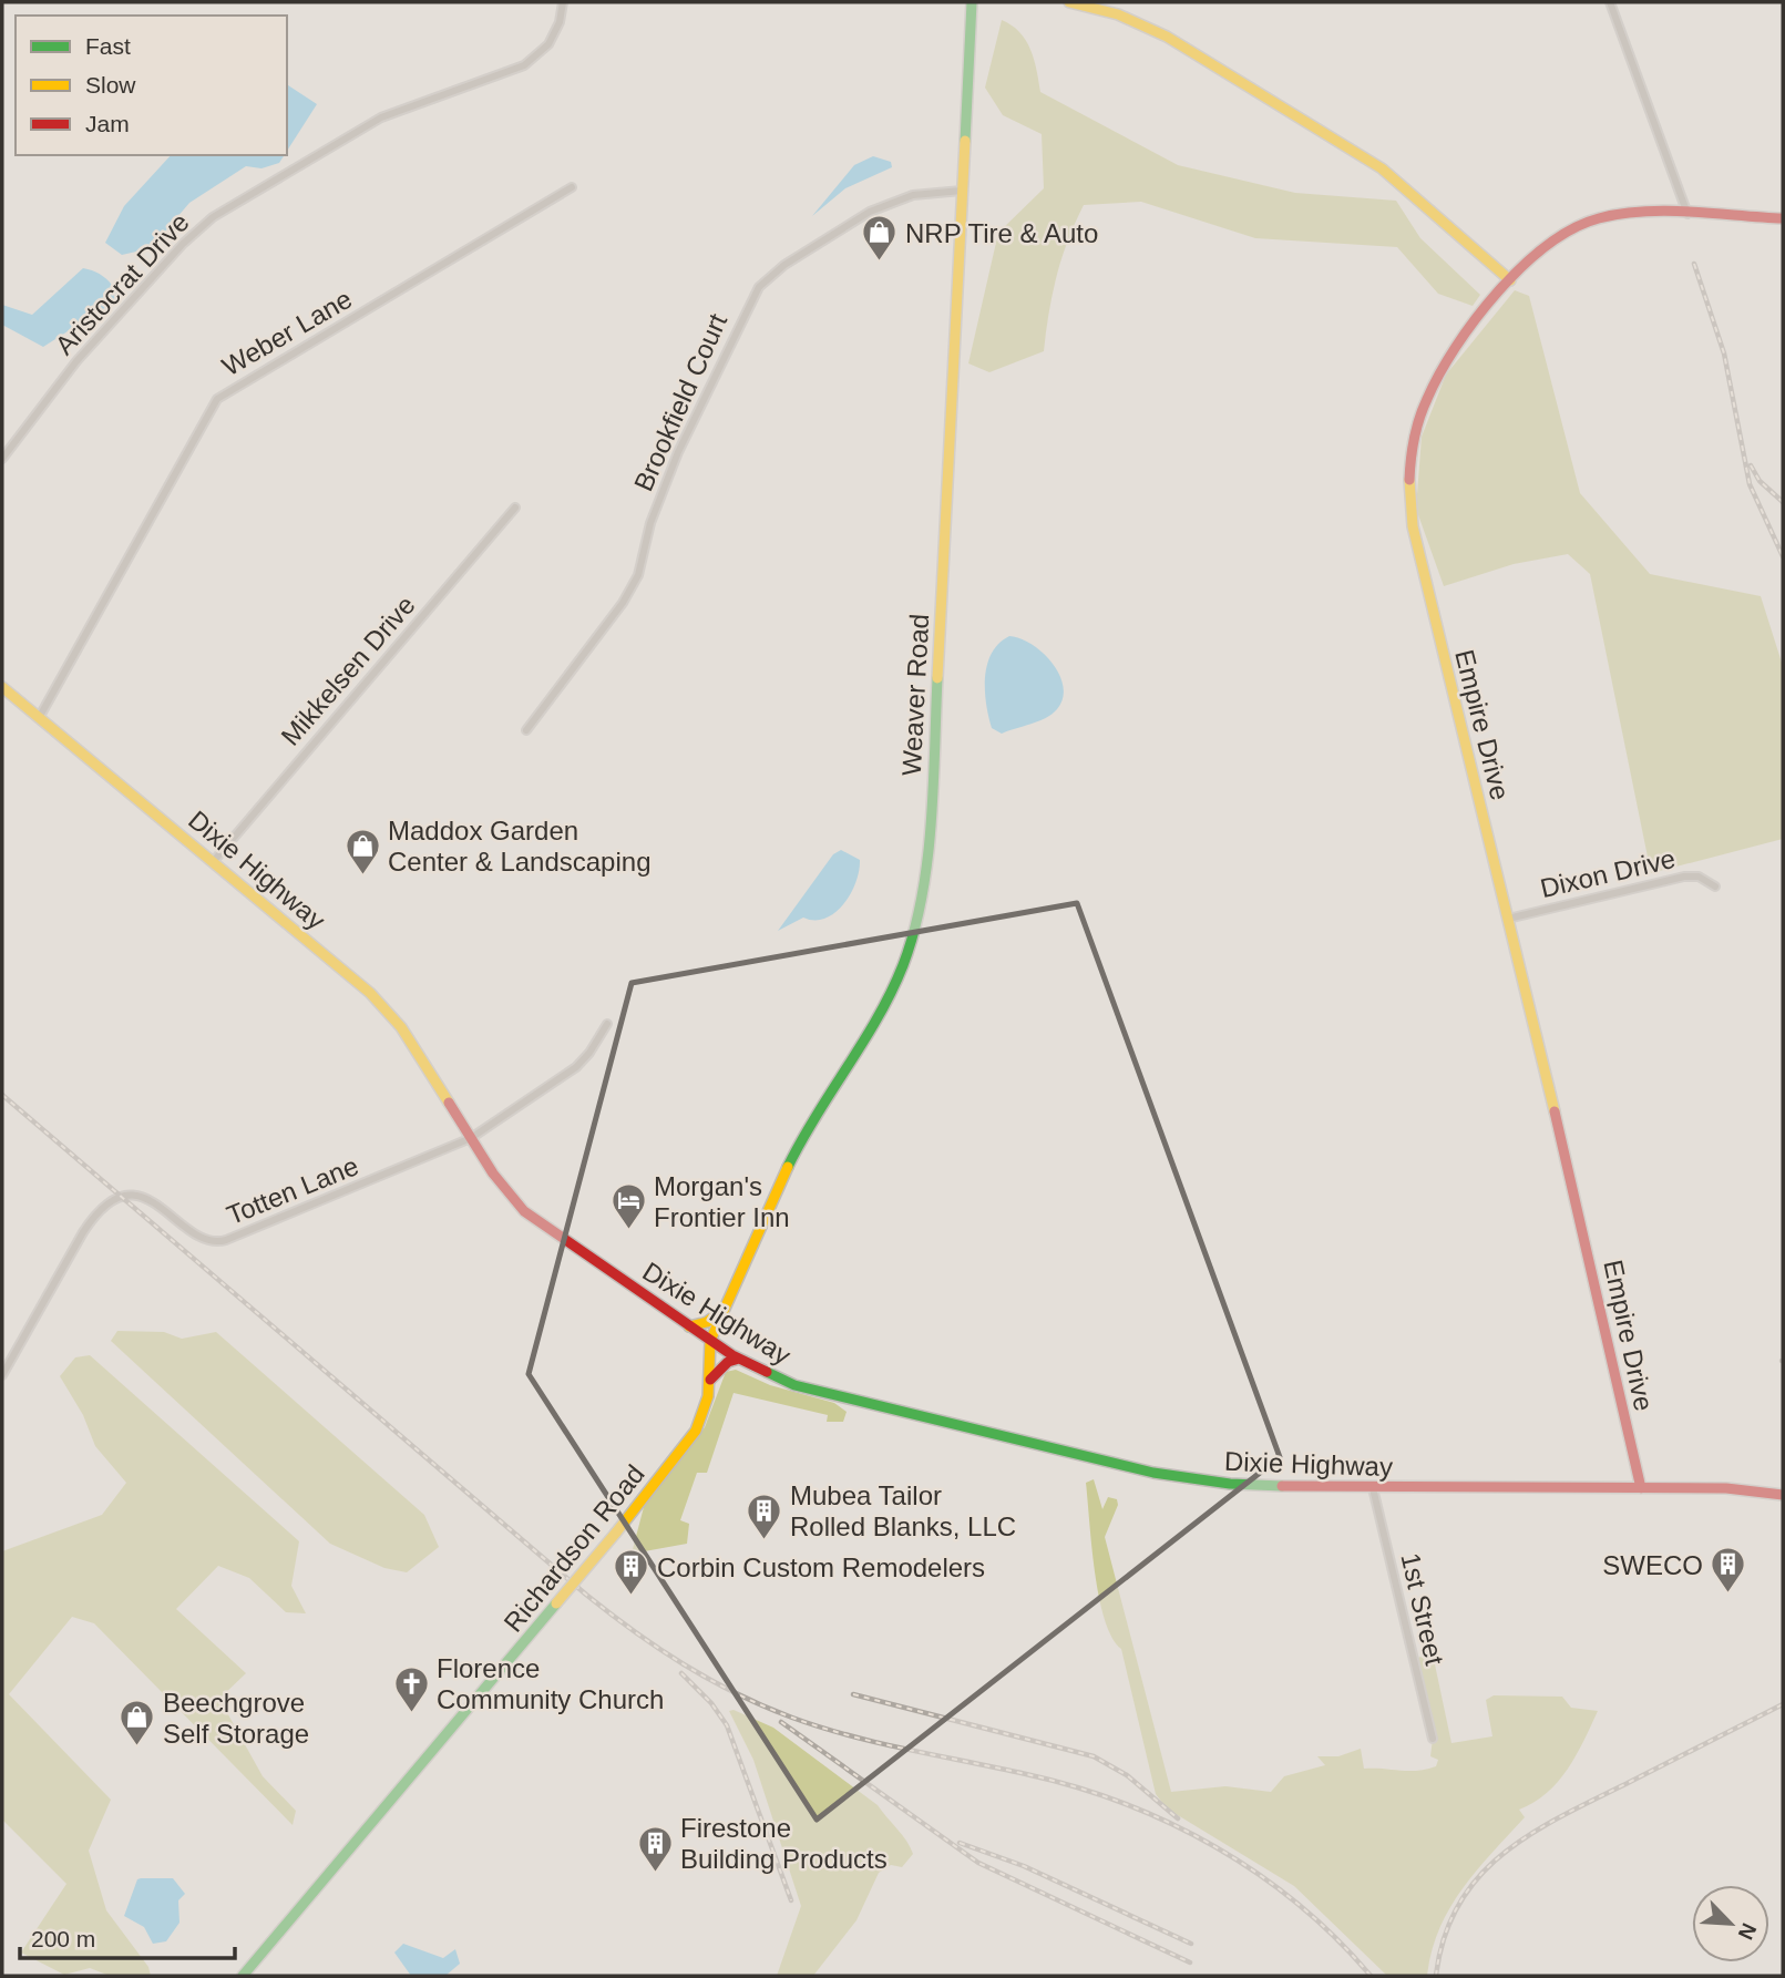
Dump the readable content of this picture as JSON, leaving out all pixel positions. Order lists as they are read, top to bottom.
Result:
{
  "streets": {
    "main road": [
      "Weaver Road",
      "Empire Drive",
      "Dixie Highway",
      "Richardson Road"
    ],
    "street": [
      "Aristocrat Drive",
      "Weber Lane",
      "Brookfield Court",
      "Mikkelsen Drive",
      "Dixon Drive",
      "Totten Lane",
      "1st Street"
    ]
  },
  "crossings": [
    ["Weber Lane", "Dixie Highway"],
    ["Brookfield Court", "Weaver Road"],
    ["Mikkelsen Drive", "Dixie Highway"],
    ["Weaver Road", "Dixie Highway"],
    ["Weaver Road", "Richardson Road"],
    ["Empire Drive", "Dixie Highway"],
    ["Empire Drive", "Dixon Drive"],
    ["Dixie Highway", "Totten Lane"],
    ["Dixie Highway", "Richardson Road"],
    ["Dixie Highway", "1st Street"]
  ],
  "places": {
    "shop": ["NRP Tire & Auto", "Maddox Garden Center & Landscaping", "Beechgrove Self Storage"],
    "hotel": ["Morgan's Frontier Inn"],
    "building": [
      "Mubea Tailor Rolled Blanks, LLC",
      "SWECO",
      "Corbin Custom Remodelers",
      "Firestone Building Products"
    ],
    "church": ["Florence Community Church"]
  },
  "legend": ["Fast", "Slow", "Jam"],
  "scale_bar": "200 m",
  "north": "bottom right"
}
